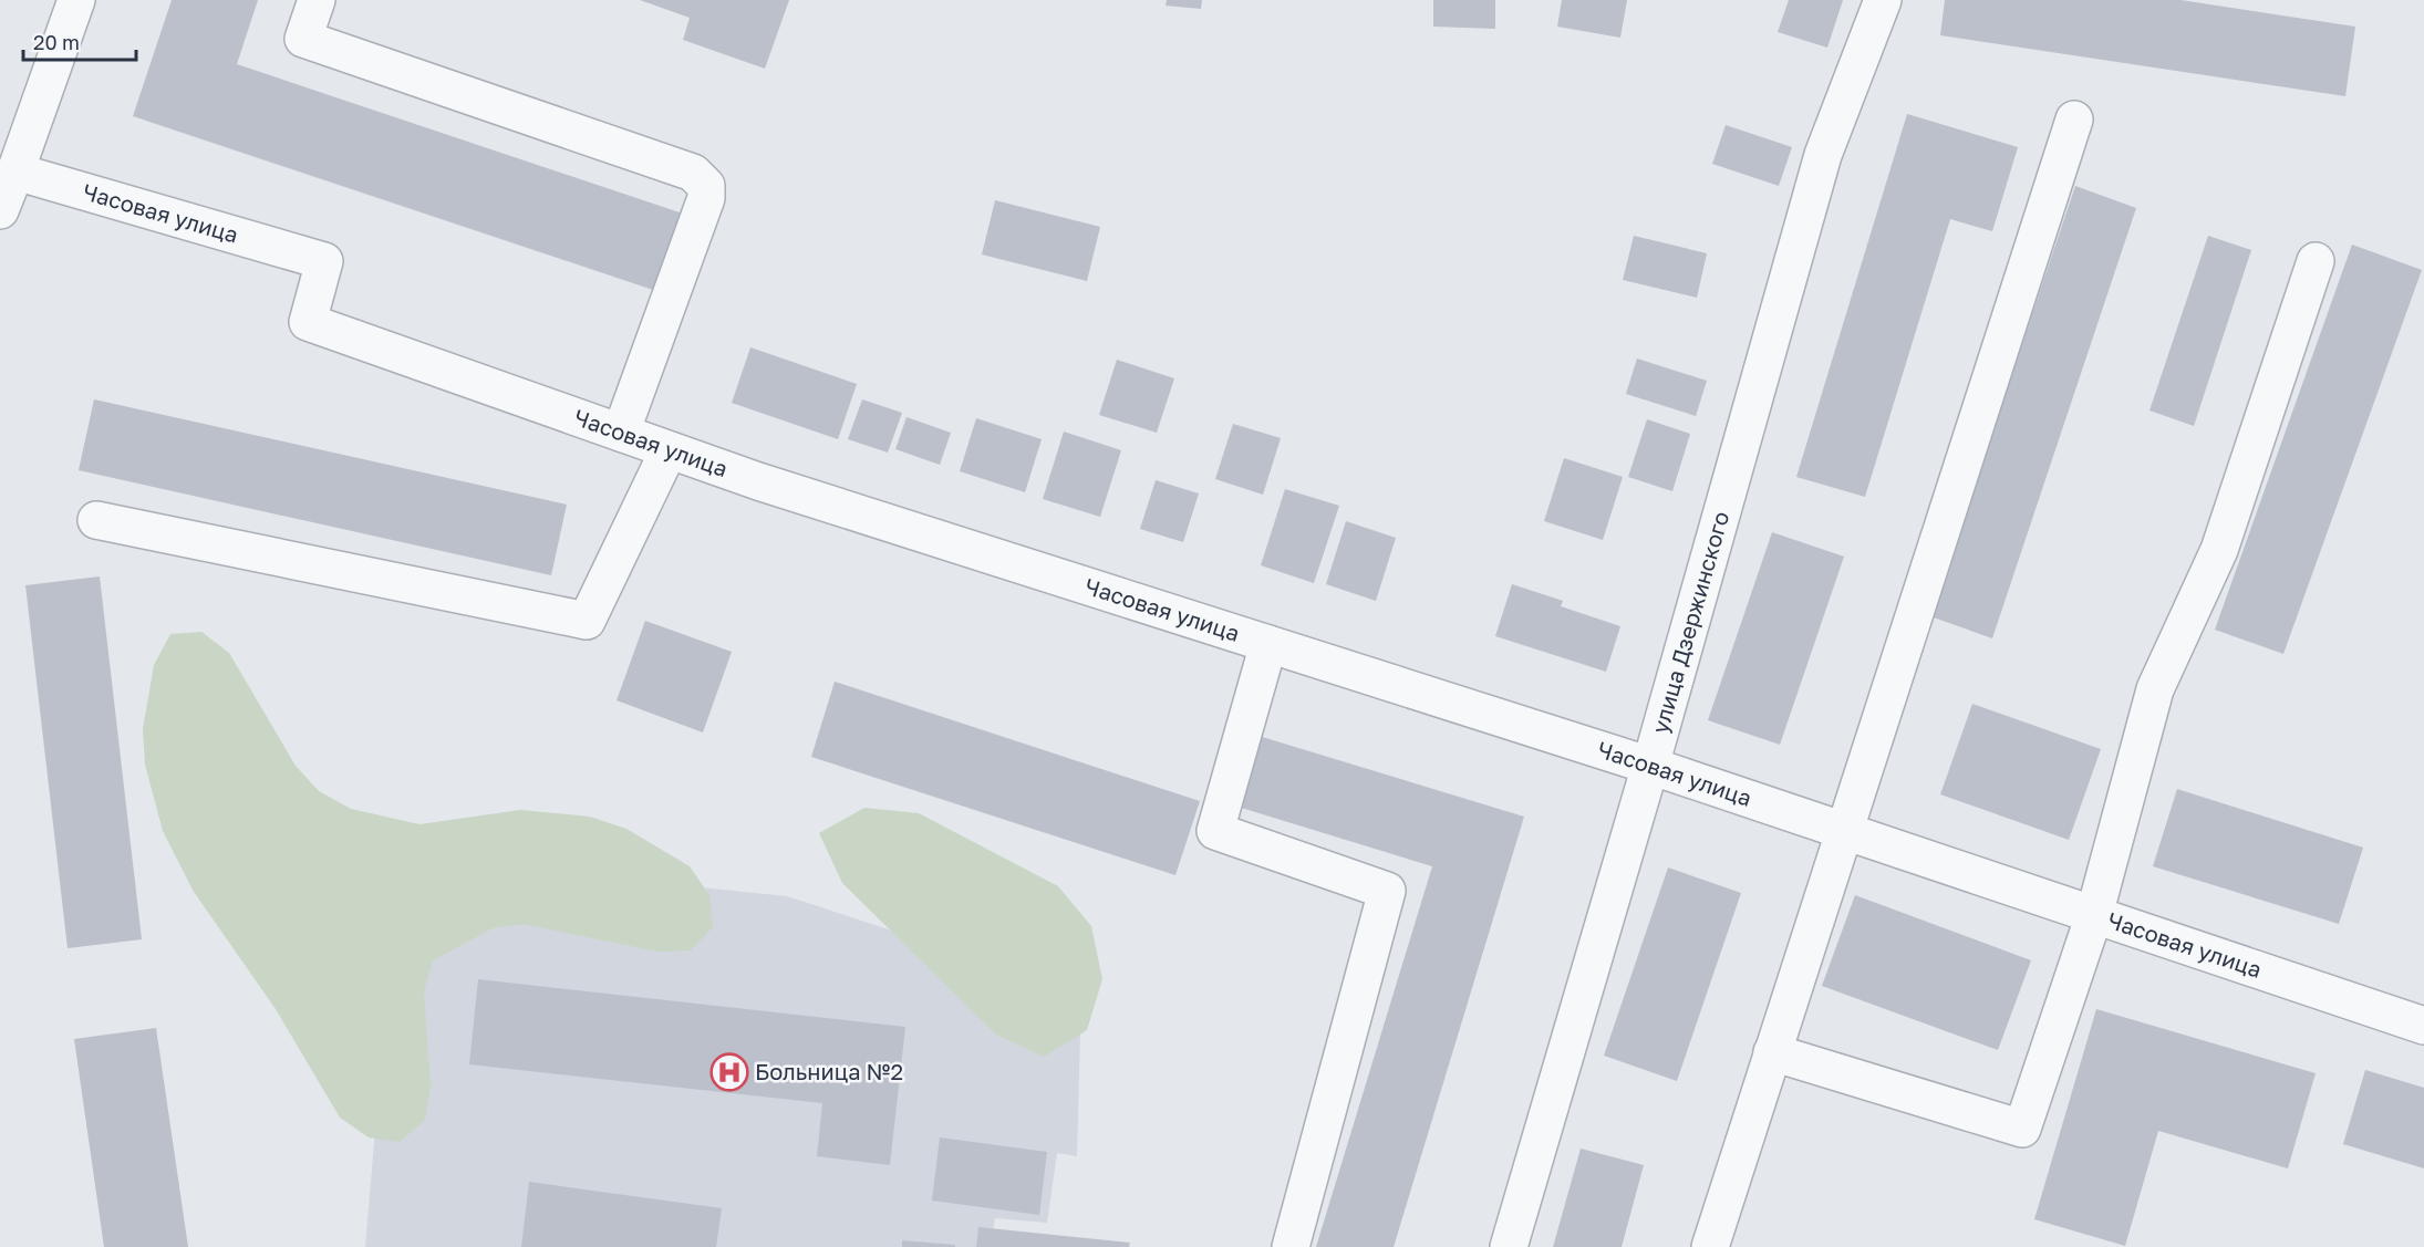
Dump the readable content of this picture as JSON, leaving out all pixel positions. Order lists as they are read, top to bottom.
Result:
{
  "streets": {
    "street": ["Часовая улица", "улица Дзержинского"]
  },
  "crossings": [
    ["Часовая улица", "улица Дзержинского"]
  ],
  "places": {
    "hospital": ["Больница №2"]
  },
  "scale_bar": "20 m"
}
